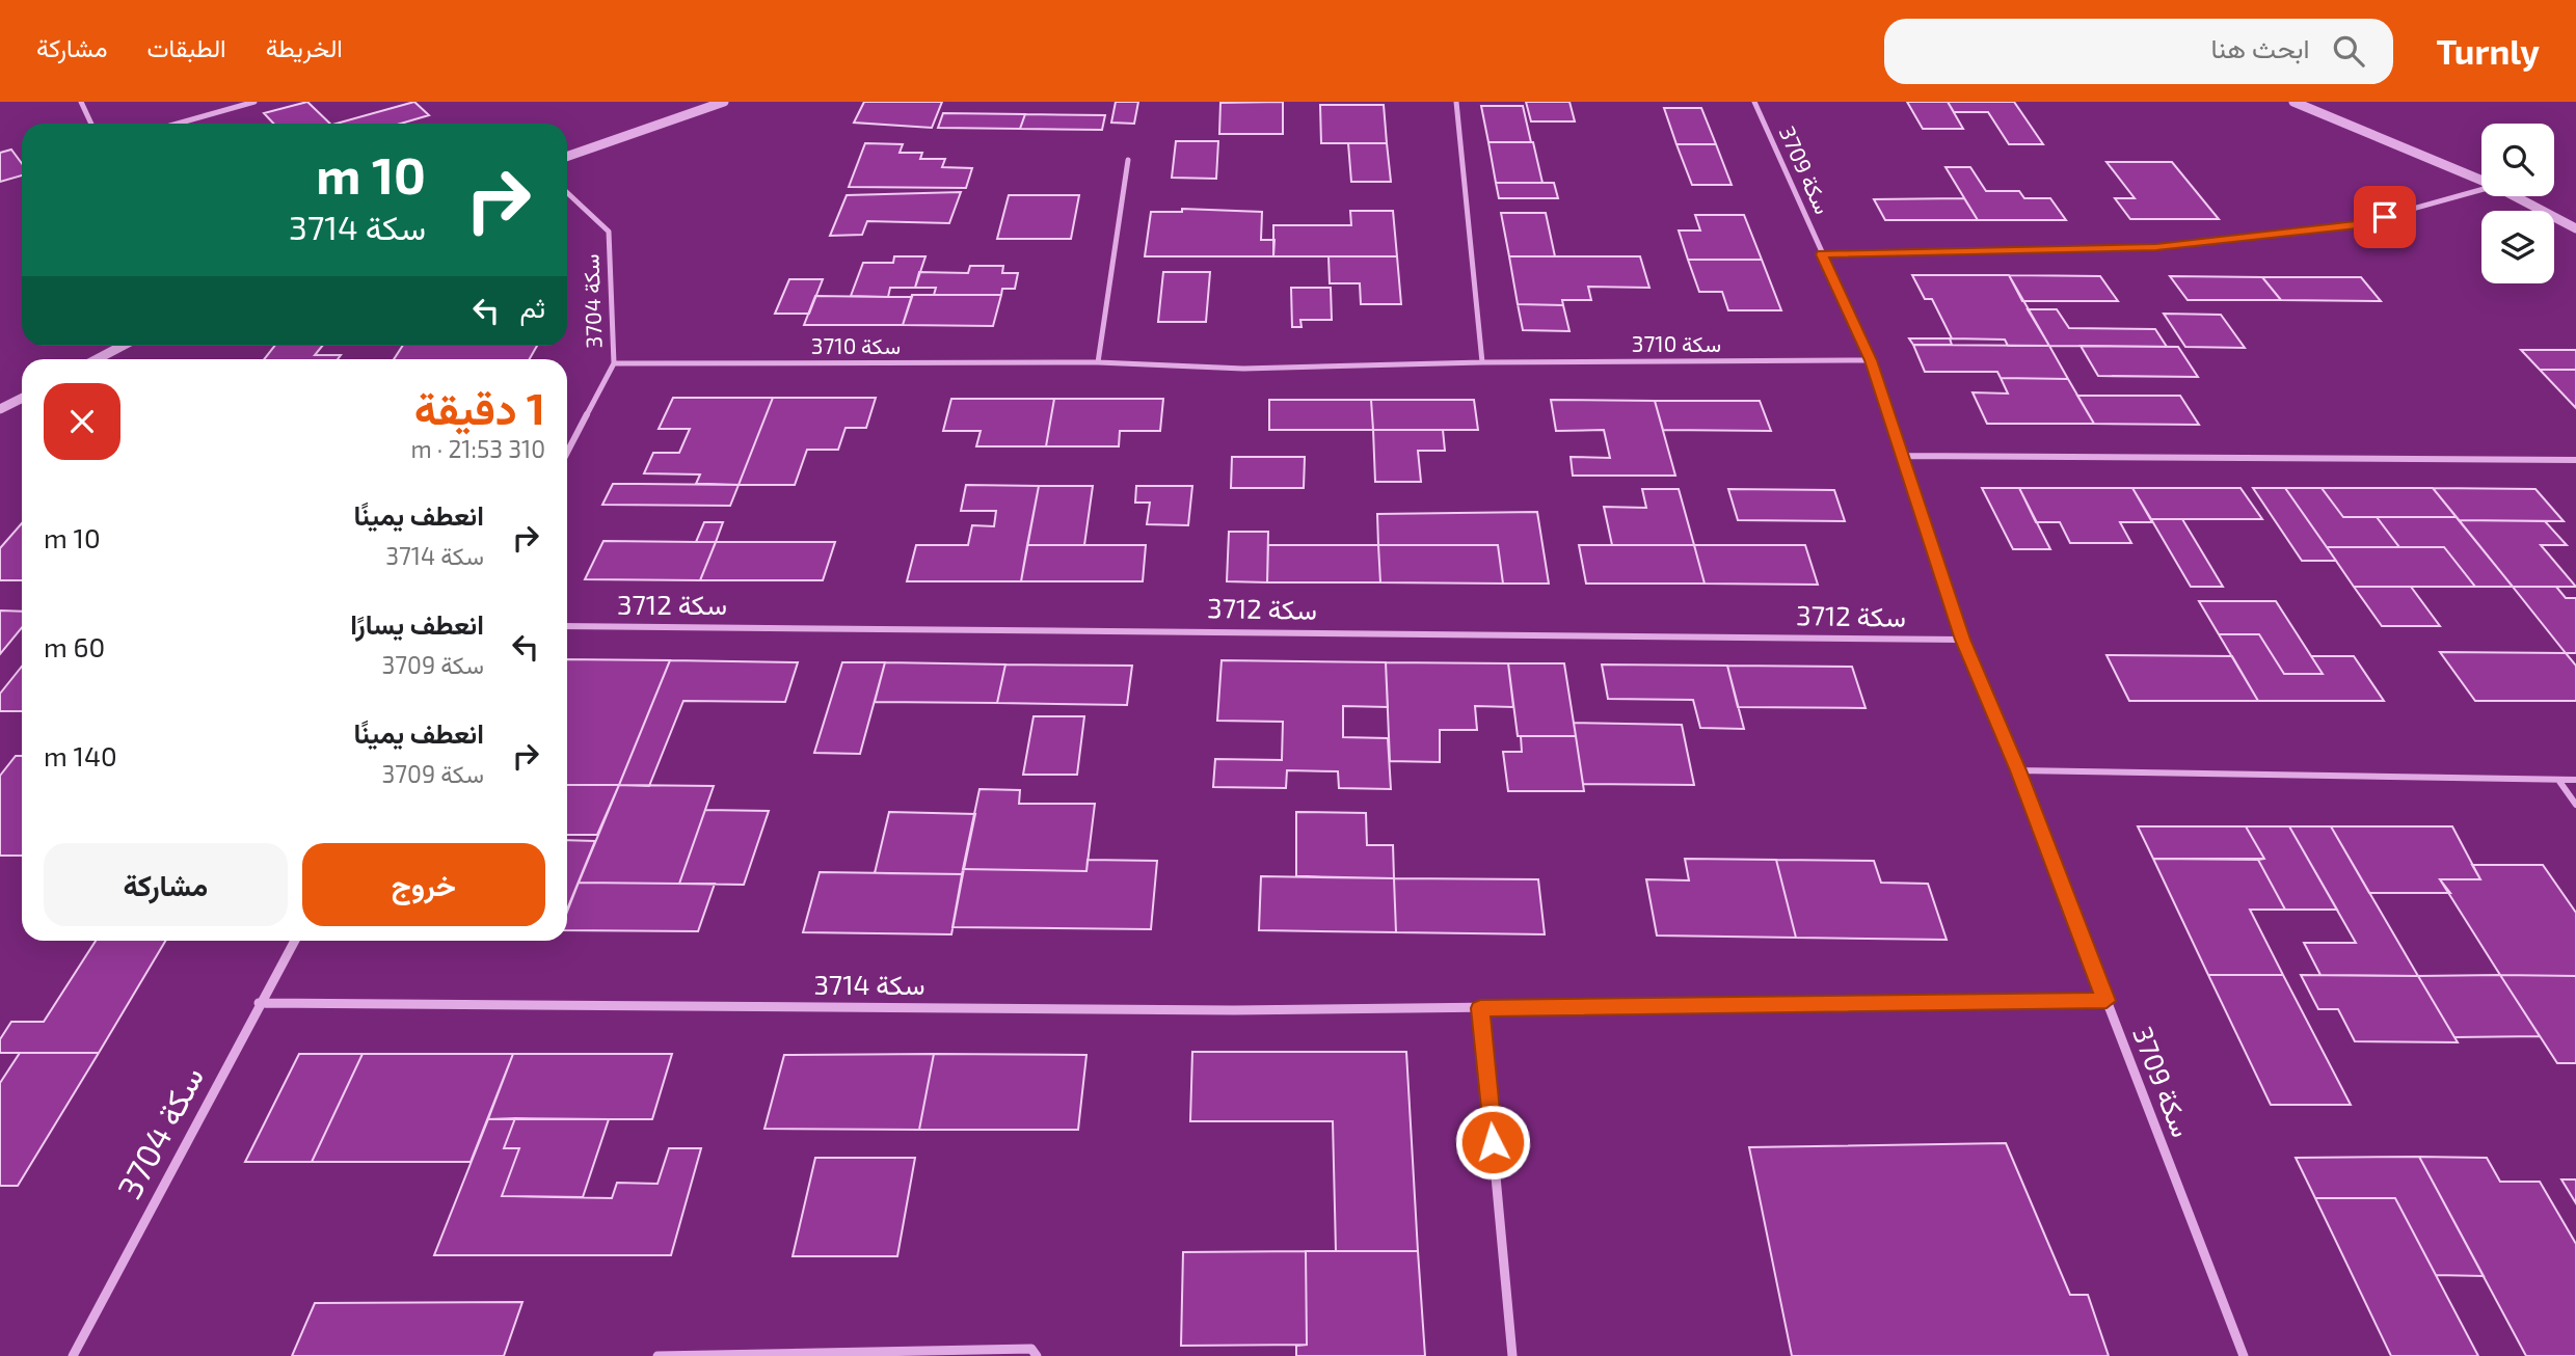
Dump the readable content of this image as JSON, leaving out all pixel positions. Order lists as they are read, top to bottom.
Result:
{
  "streets": {
    "street": [
      "سكة 3709",
      "سكة 3704",
      "سكة 3710",
      "سكة 3712",
      "سكة 3714"
    ]
  },
  "crossings": [
    ["سكة 3709", "سكة 3710"],
    ["سكة 3709", "سكة 3712"],
    ["سكة 3709", "سكة 3714"],
    ["سكة 3704", "سكة 3710"],
    ["سكة 3704", "سكة 3714"]
  ],
  "page": {
    "header": "Turnly",
    "search": "ابحث هنا",
    "nav": ["الخريطة", "الطبقات", "مشاركة"],
    "turn": ["10 m", "سكة 3714"],
    "then": "ثم",
    "heading": ["1 دقيقة", "310 m · 21:53"],
    "list": [
      {
        "name": "انعطف يمينًا",
        "note": "سكة 3714",
        "value": "10 m"
      },
      {
        "name": "انعطف يسارًا",
        "note": "سكة 3709",
        "value": "60 m"
      },
      {
        "name": "انعطف يمينًا",
        "note": "سكة 3709",
        "value": "140 m"
      }
    ],
    "buttons": ["خروج", "مشاركة"]
  }
}
